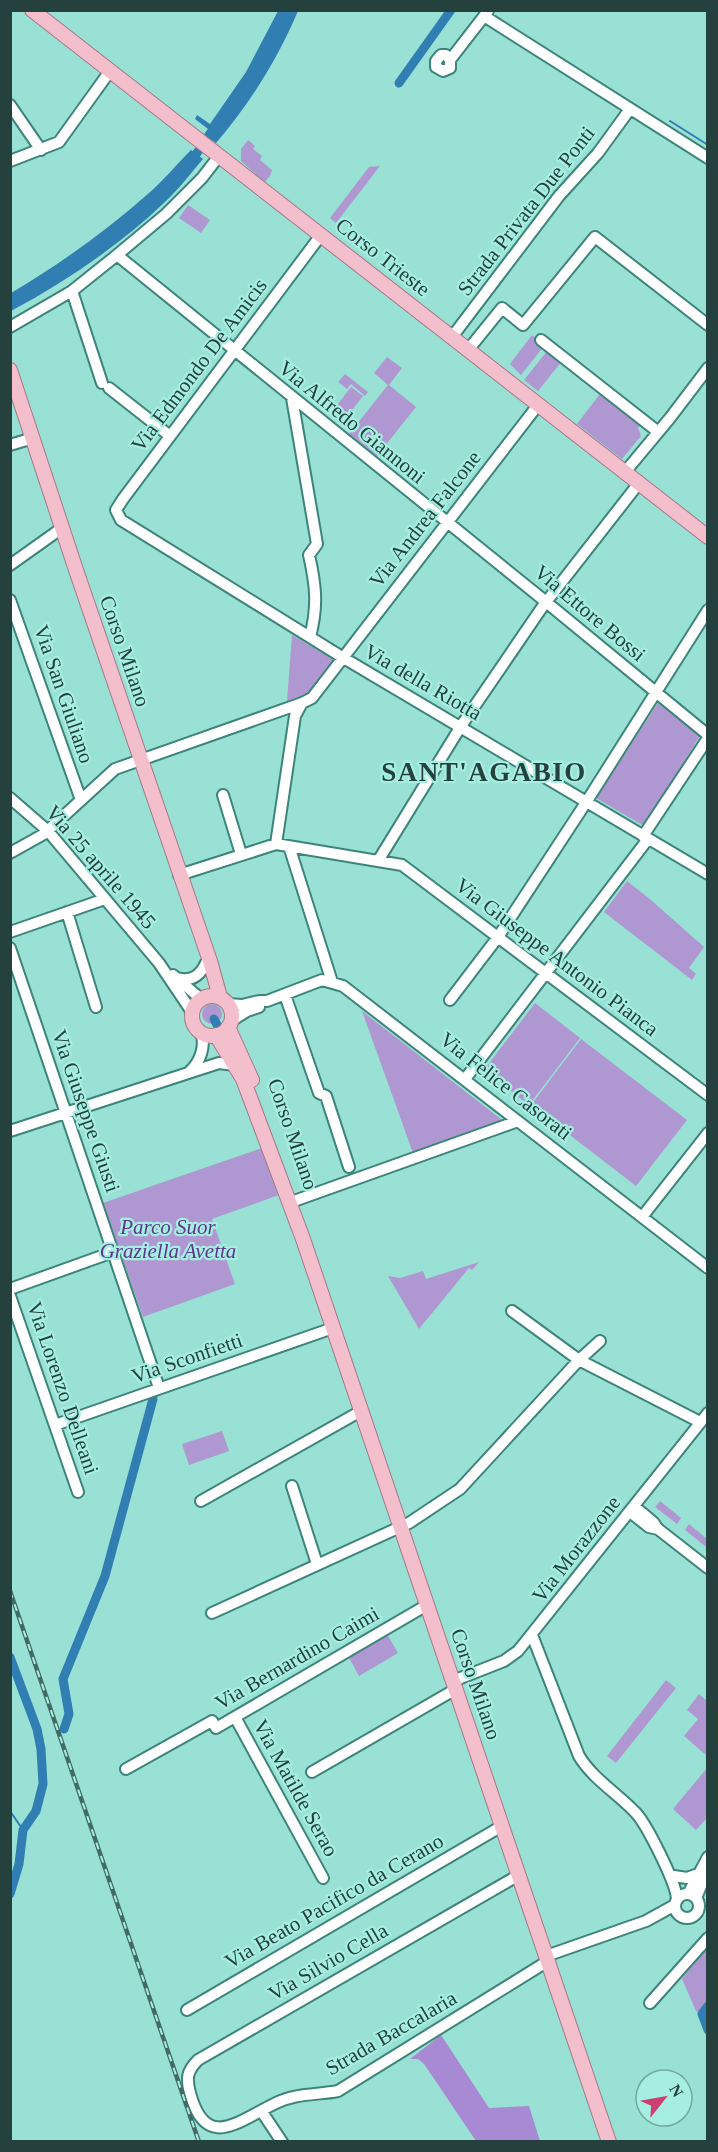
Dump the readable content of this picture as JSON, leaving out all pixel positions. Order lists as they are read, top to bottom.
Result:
{
  "streets": {
    "main road": ["Corso Trieste", "Corso Milano"],
    "street": [
      "Strada Privata Due Ponti",
      "Via Edmondo De Amicis",
      "Via Alfredo Giannoni",
      "Via Andrea Falcone",
      "Via Ettore Bossi",
      "Via della Riotta",
      "Via San Giuliano",
      "Via 25 aprile 1945",
      "Via Giuseppe Antonio Pianca",
      "Via Felice Casorati",
      "Via Giuseppe Giusti",
      "Via Sconfietti",
      "Via Lorenzo Delleani",
      "Via Morazzone",
      "Via Bernardino Caimi",
      "Via Matilde Serao",
      "Via Beato Pacifico da Cerano",
      "Via Silvio Cella",
      "Strada Baccalaria"
    ]
  },
  "crossings": [
    ["Strada Privata Due Ponti", "Corso Trieste"],
    ["Corso Trieste", "Via Edmondo De Amicis"],
    ["Corso Trieste", "Via Andrea Falcone"],
    ["Via Edmondo De Amicis", "Via Alfredo Giannoni"],
    ["Via Edmondo De Amicis", "Via della Riotta"],
    ["Via Alfredo Giannoni", "Via Andrea Falcone"],
    ["Via Alfredo Giannoni", "Via Ettore Bossi"],
    ["Via Andrea Falcone", "Via Ettore Bossi"],
    ["Via Andrea Falcone", "Via della Riotta"],
    ["Corso Milano", "Via 25 aprile 1945"],
    ["Corso Milano", "Via Sconfietti"],
    ["Corso Milano", "Via Morazzone"],
    ["Corso Milano", "Via Bernardino Caimi"],
    ["Corso Milano", "Via Beato Pacifico da Cerano"],
    ["Corso Milano", "Via Silvio Cella"],
    ["Corso Milano", "Strada Baccalaria"],
    ["Via Giuseppe Giusti", "Via Sconfietti"],
    ["Via Sconfietti", "Via Lorenzo Delleani"],
    ["Via Bernardino Caimi", "Via Matilde Serao"],
    ["Via Silvio Cella", "Strada Baccalaria"]
  ],
  "districts": ["SANT'AGABIO"],
  "parks": ["Parco Suor Graziella Avetta"],
  "north": "top right"
}
